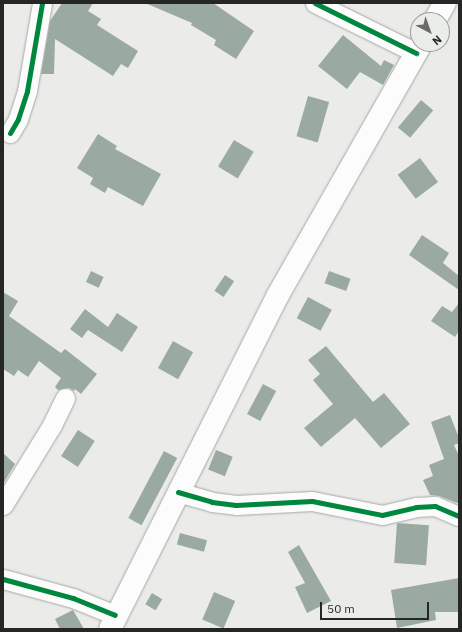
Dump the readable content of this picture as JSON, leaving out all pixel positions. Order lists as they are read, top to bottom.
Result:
{
  "scale_bar": "50 m",
  "north": "bottom right"
}
